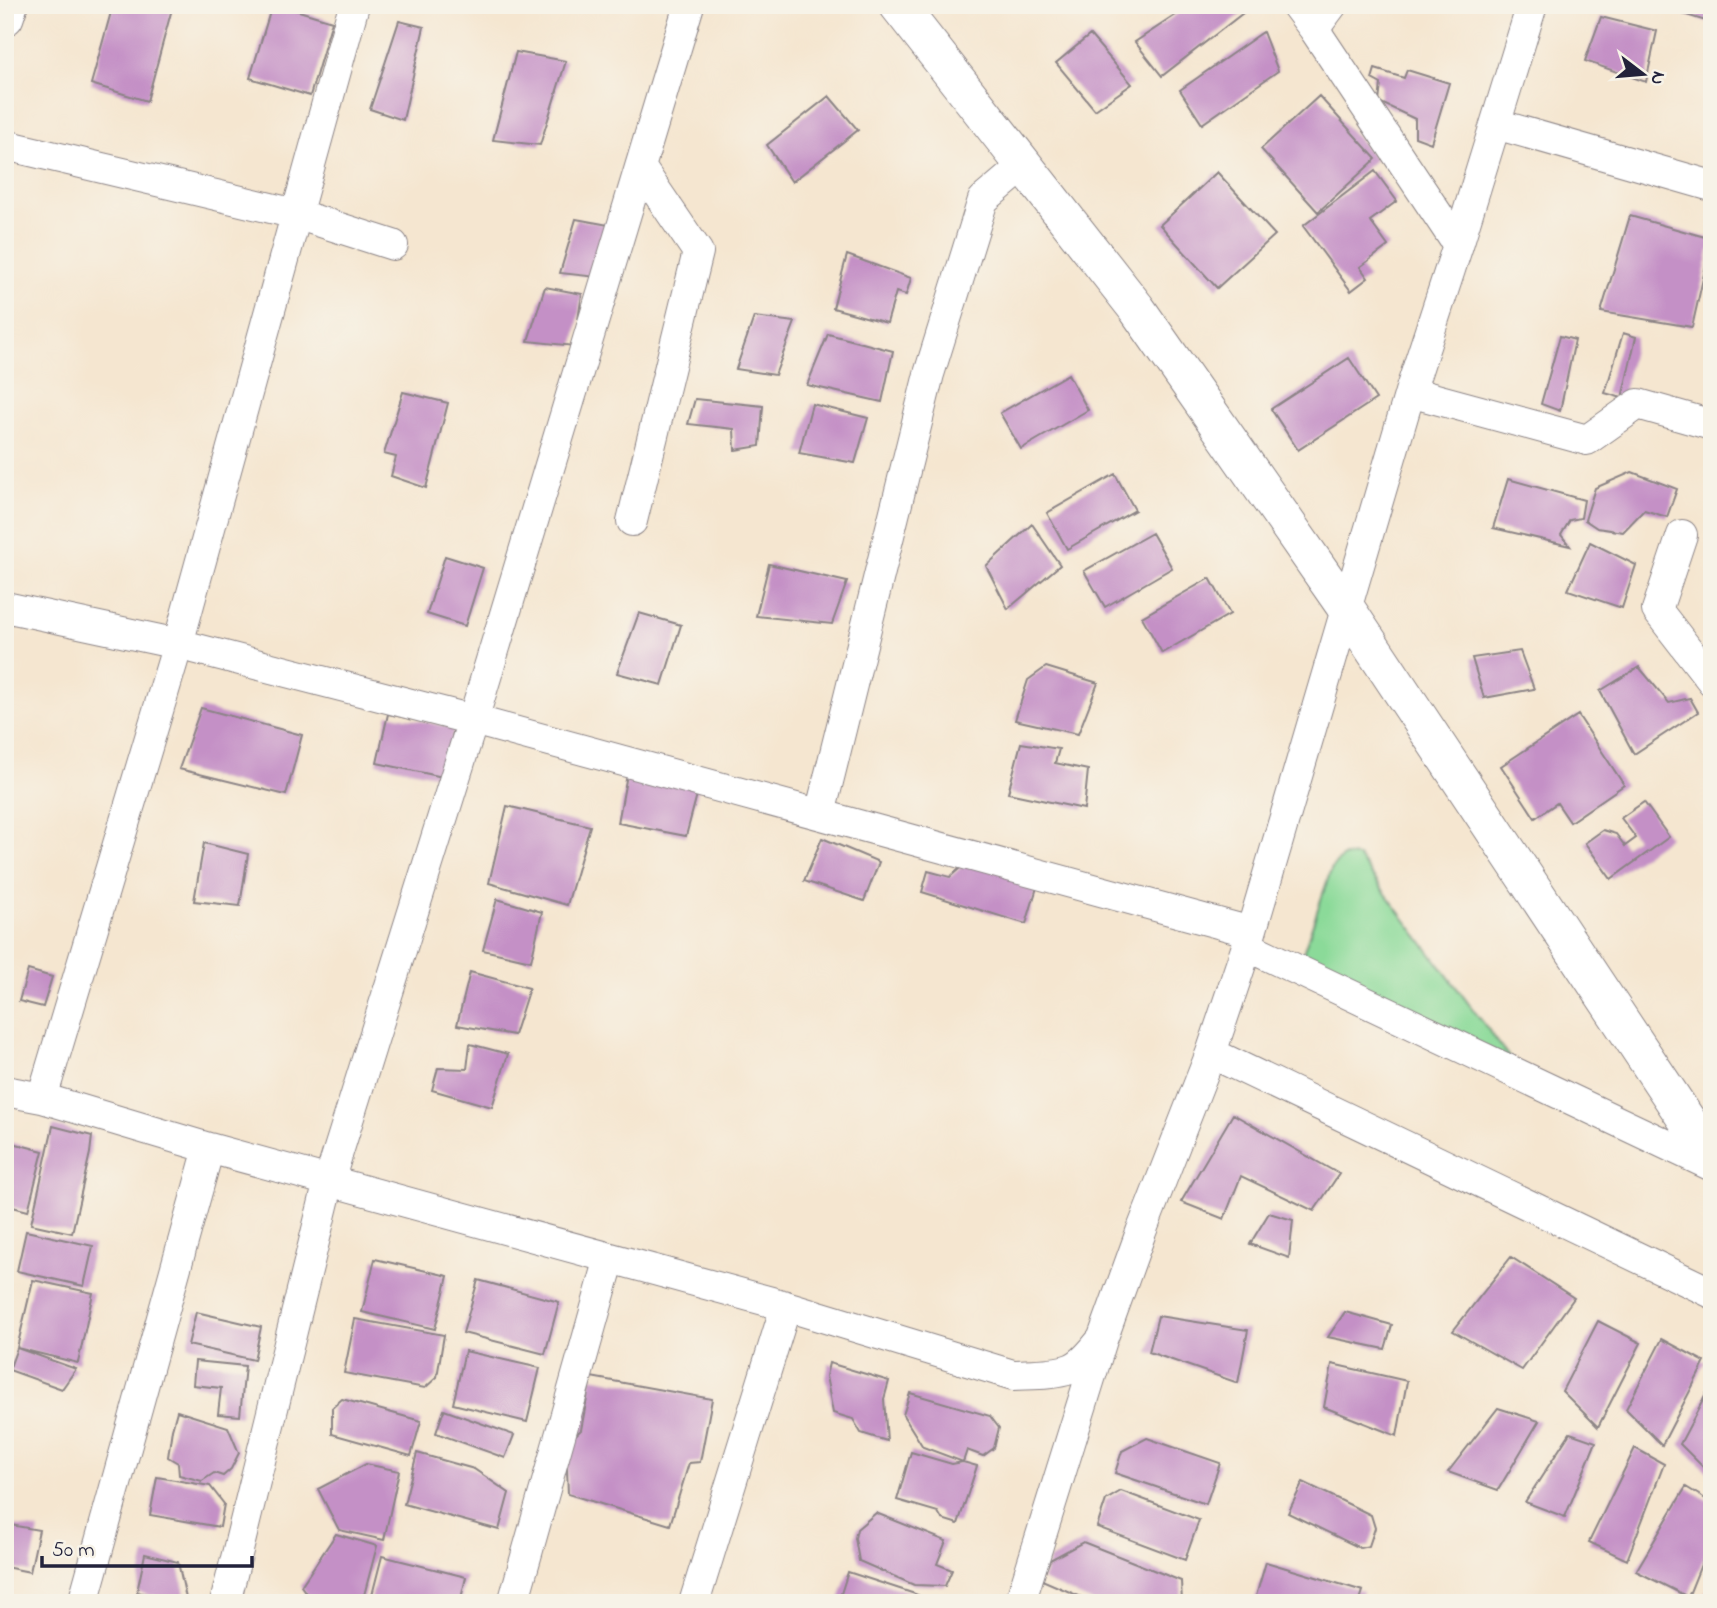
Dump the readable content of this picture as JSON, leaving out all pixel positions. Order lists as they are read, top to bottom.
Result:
{
  "scale_bar": "50 m",
  "north": "right"
}
